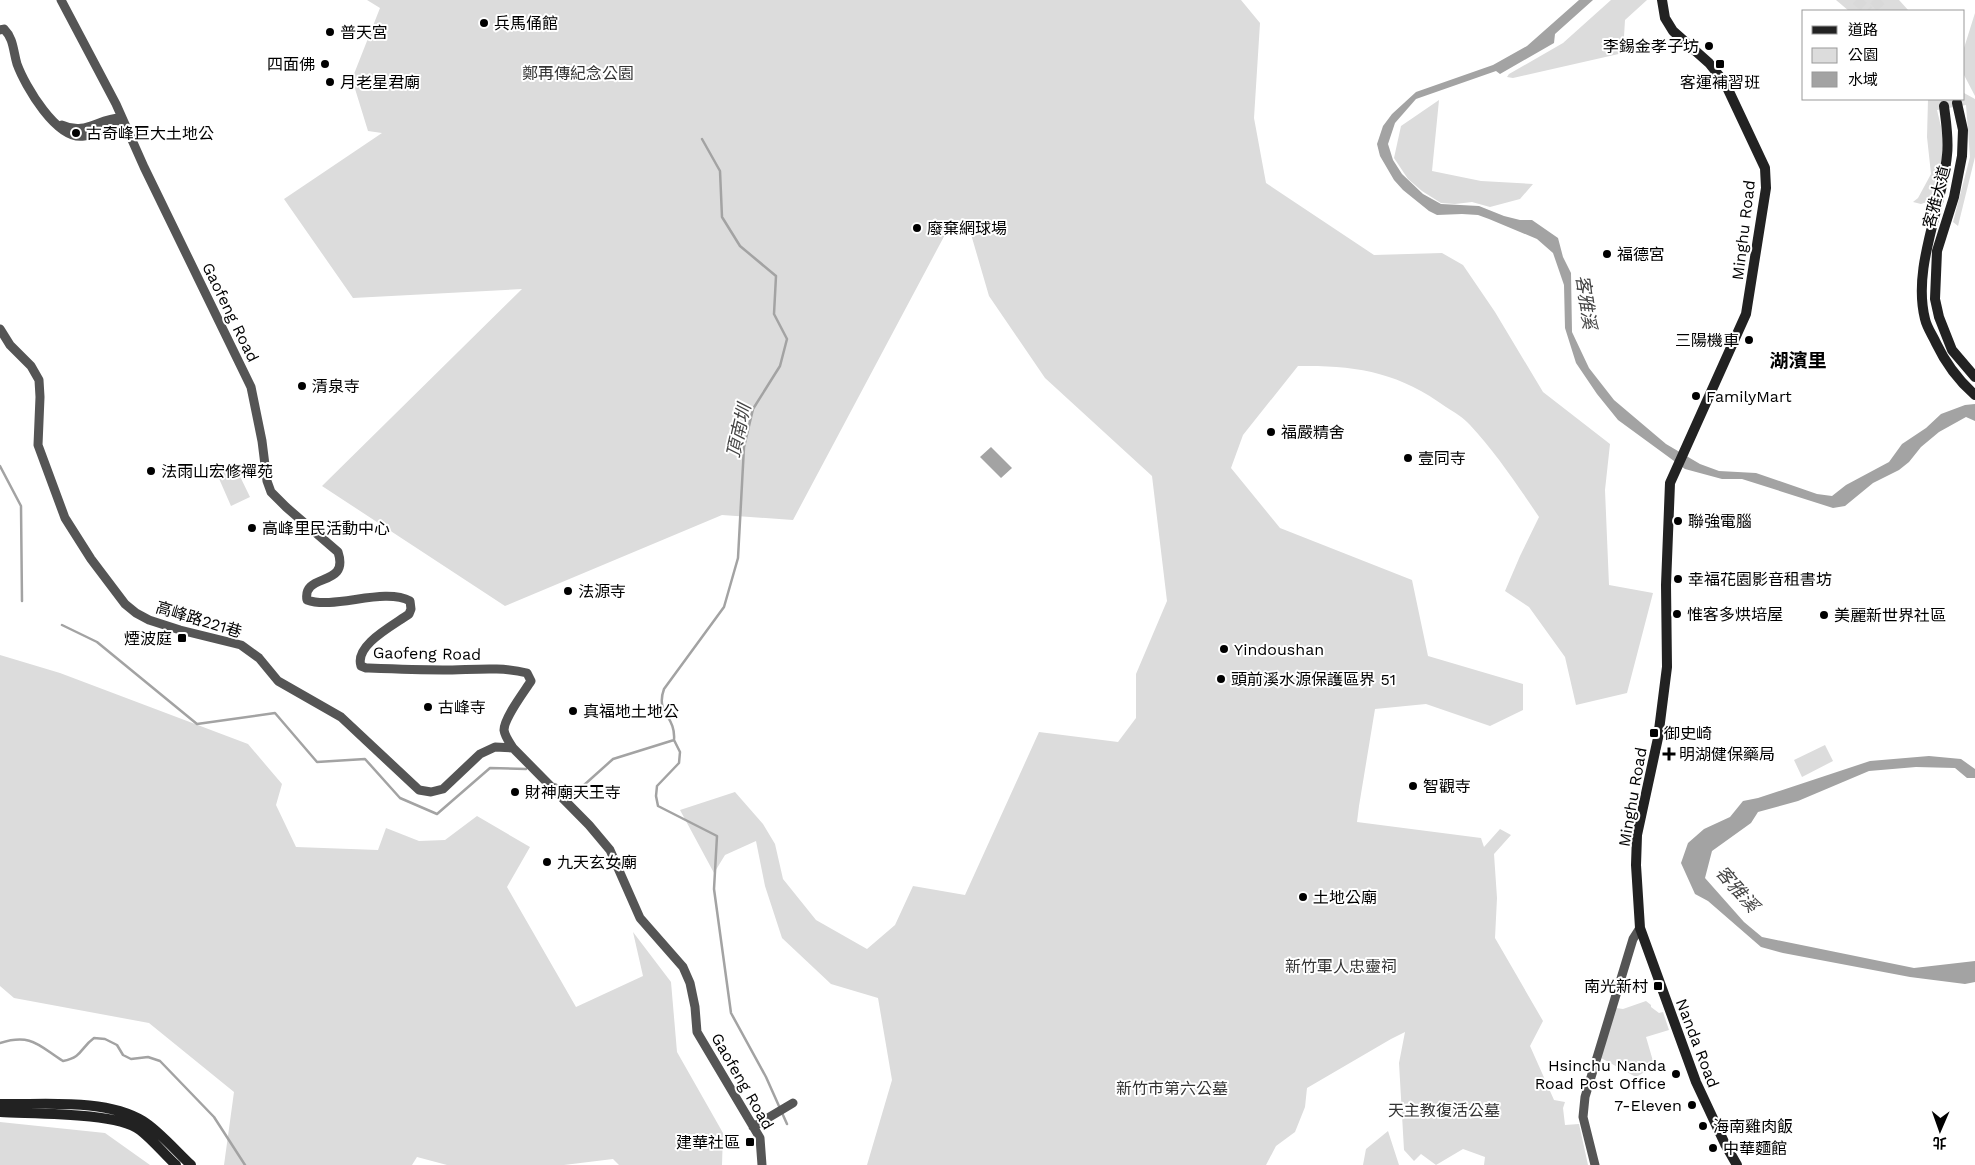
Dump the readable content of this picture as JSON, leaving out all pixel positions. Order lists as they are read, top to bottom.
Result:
{
  "streets": {
    "main road": ["客雅大道", "Minghu Road", "Nanda Road"],
    "street": ["Gaofeng Road", "高峰路221巷"]
  },
  "crossings": [
    ["Minghu Road", "Nanda Road"],
    ["Gaofeng Road", "高峰路221巷"]
  ],
  "districts": ["湖濱里"],
  "water": ["客雅溪", "頂南圳"],
  "parks": [
    "鄭再傳紀念公園",
    "新竹軍人忠靈祠",
    "新竹市第六公墓",
    "天主教復活公墓"
  ],
  "places": {
    "other": [
      "兵馬俑館",
      "普天宮",
      "李錫金孝子坊",
      "四面佛",
      "月老星君廟",
      "古奇峰巨大土地公",
      "廢棄網球場",
      "福德宮",
      "三陽機車",
      "清泉寺",
      "FamilyMart",
      "福嚴精舍",
      "壹同寺",
      "法雨山宏修禪苑",
      "聯強電腦",
      "高峰里民活動中心",
      "幸福花園影音租書坊",
      "法源寺",
      "惟客多烘培屋",
      "美麗新世界社區",
      "Yindoushan",
      "頭前溪水源保護區界 51",
      "古峰寺",
      "真福地土地公",
      "智觀寺",
      "財神廟天王寺",
      "九天玄女廟",
      "土地公廟",
      "Hsinchu Nanda Road Post Office",
      "7-Eleven",
      "海南雞肉飯",
      "中華麵館"
    ],
    "transit": [
      "客運補習班",
      "煙波庭",
      "御史崎",
      "南光新村",
      "建華社區"
    ],
    "health": ["明湖健保藥局"]
  },
  "legend": ["道路", "公園", "水域"],
  "north": "bottom"
}
